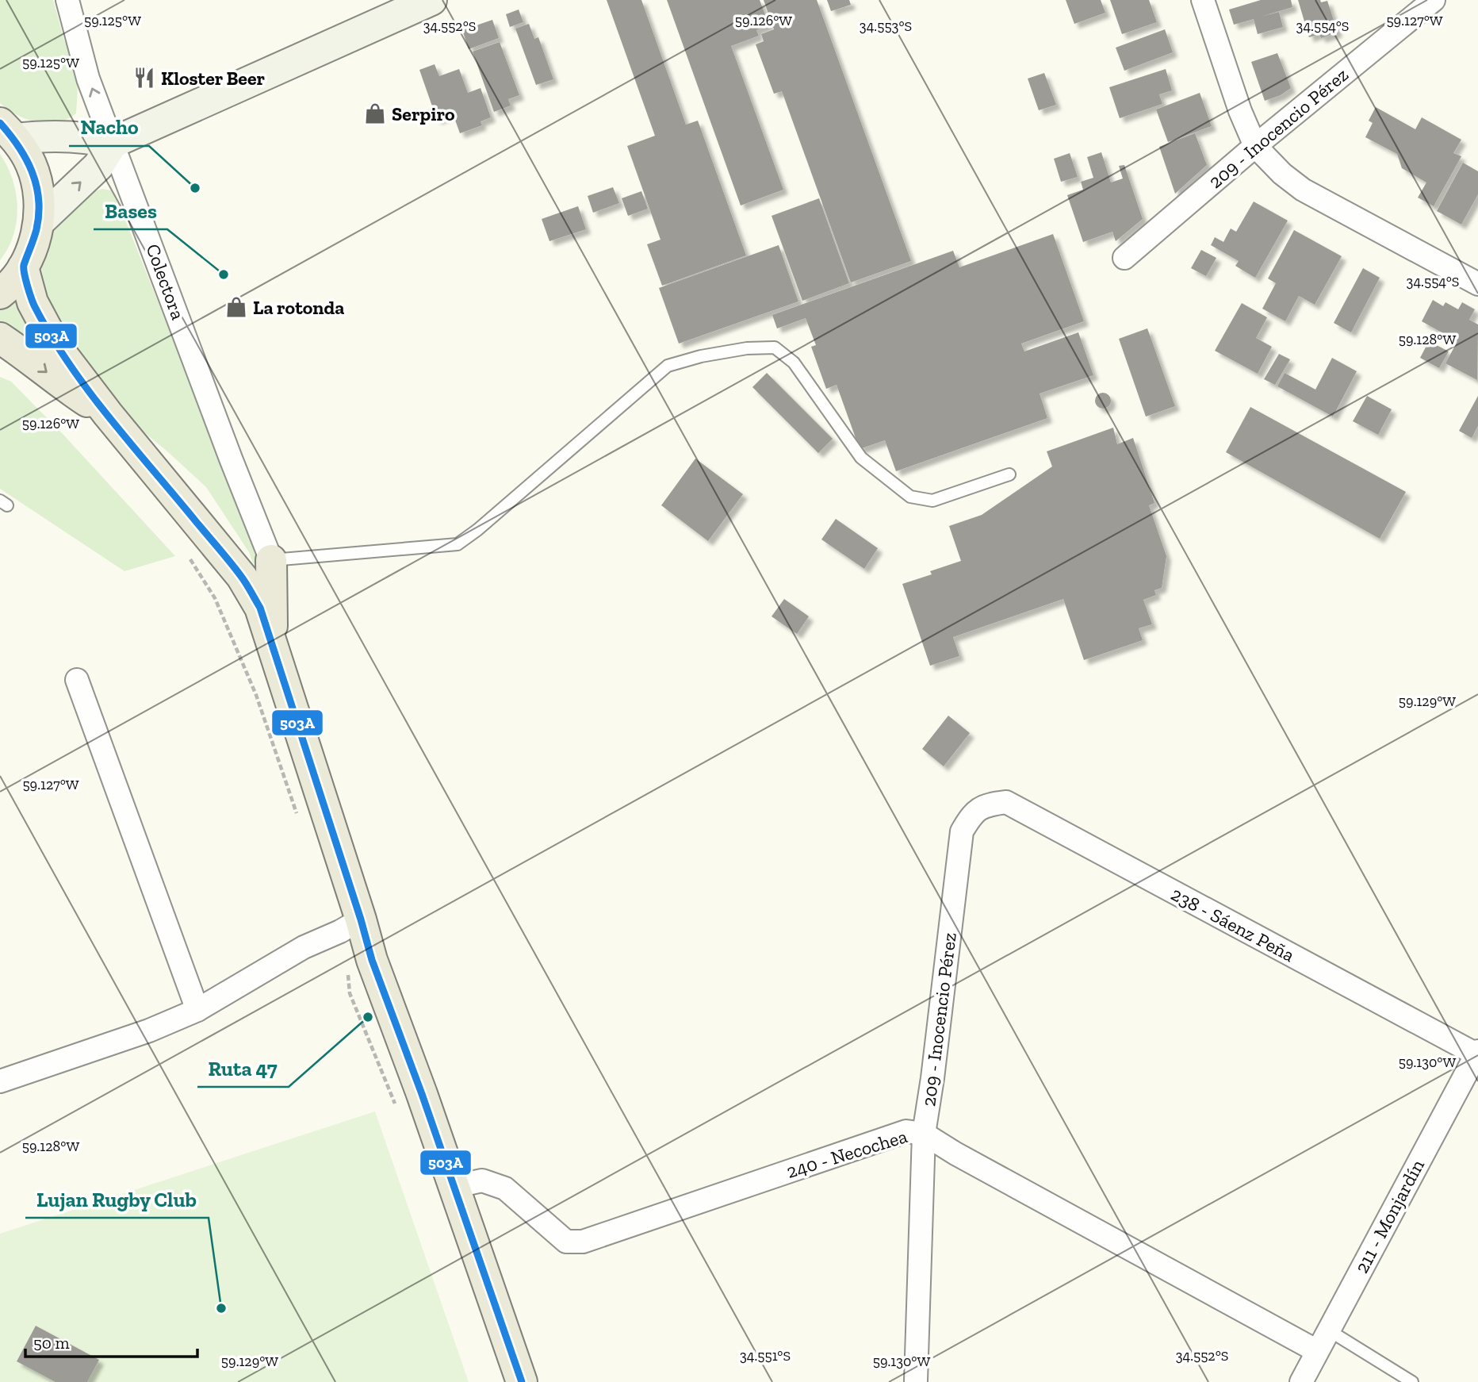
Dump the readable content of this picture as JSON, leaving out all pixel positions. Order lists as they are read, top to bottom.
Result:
{
  "streets": {
    "street": [
      "209 - Inocencio Pérez",
      "Colectora",
      "238 - Sáenz Peña",
      "240 - Necochea",
      "211 - Monjardín"
    ]
  },
  "crossings": [
    ["209 - Inocencio Pérez", "238 - Sáenz Peña"],
    ["209 - Inocencio Pérez", "240 - Necochea"],
    ["238 - Sáenz Peña", "211 - Monjardín"],
    ["240 - Necochea", "211 - Monjardín"]
  ],
  "places": {
    "restaurant": ["Kloster Beer"],
    "shop": ["Serpiro", "La rotonda"],
    "other": [
      "Nacho",
      "Bases",
      "Ruta 47",
      "Lujan Rugby Club"
    ]
  },
  "lines": ["transit line 503A"],
  "scale_bar": "50 m",
  "coordinates": [
    "59.126°W",
    "59.125°W",
    "59.127°W",
    "34.552°S",
    "34.553°S",
    "34.554°S",
    "59.128°W",
    "59.129°W",
    "59.130°W",
    "34.551°S"
  ]
}
